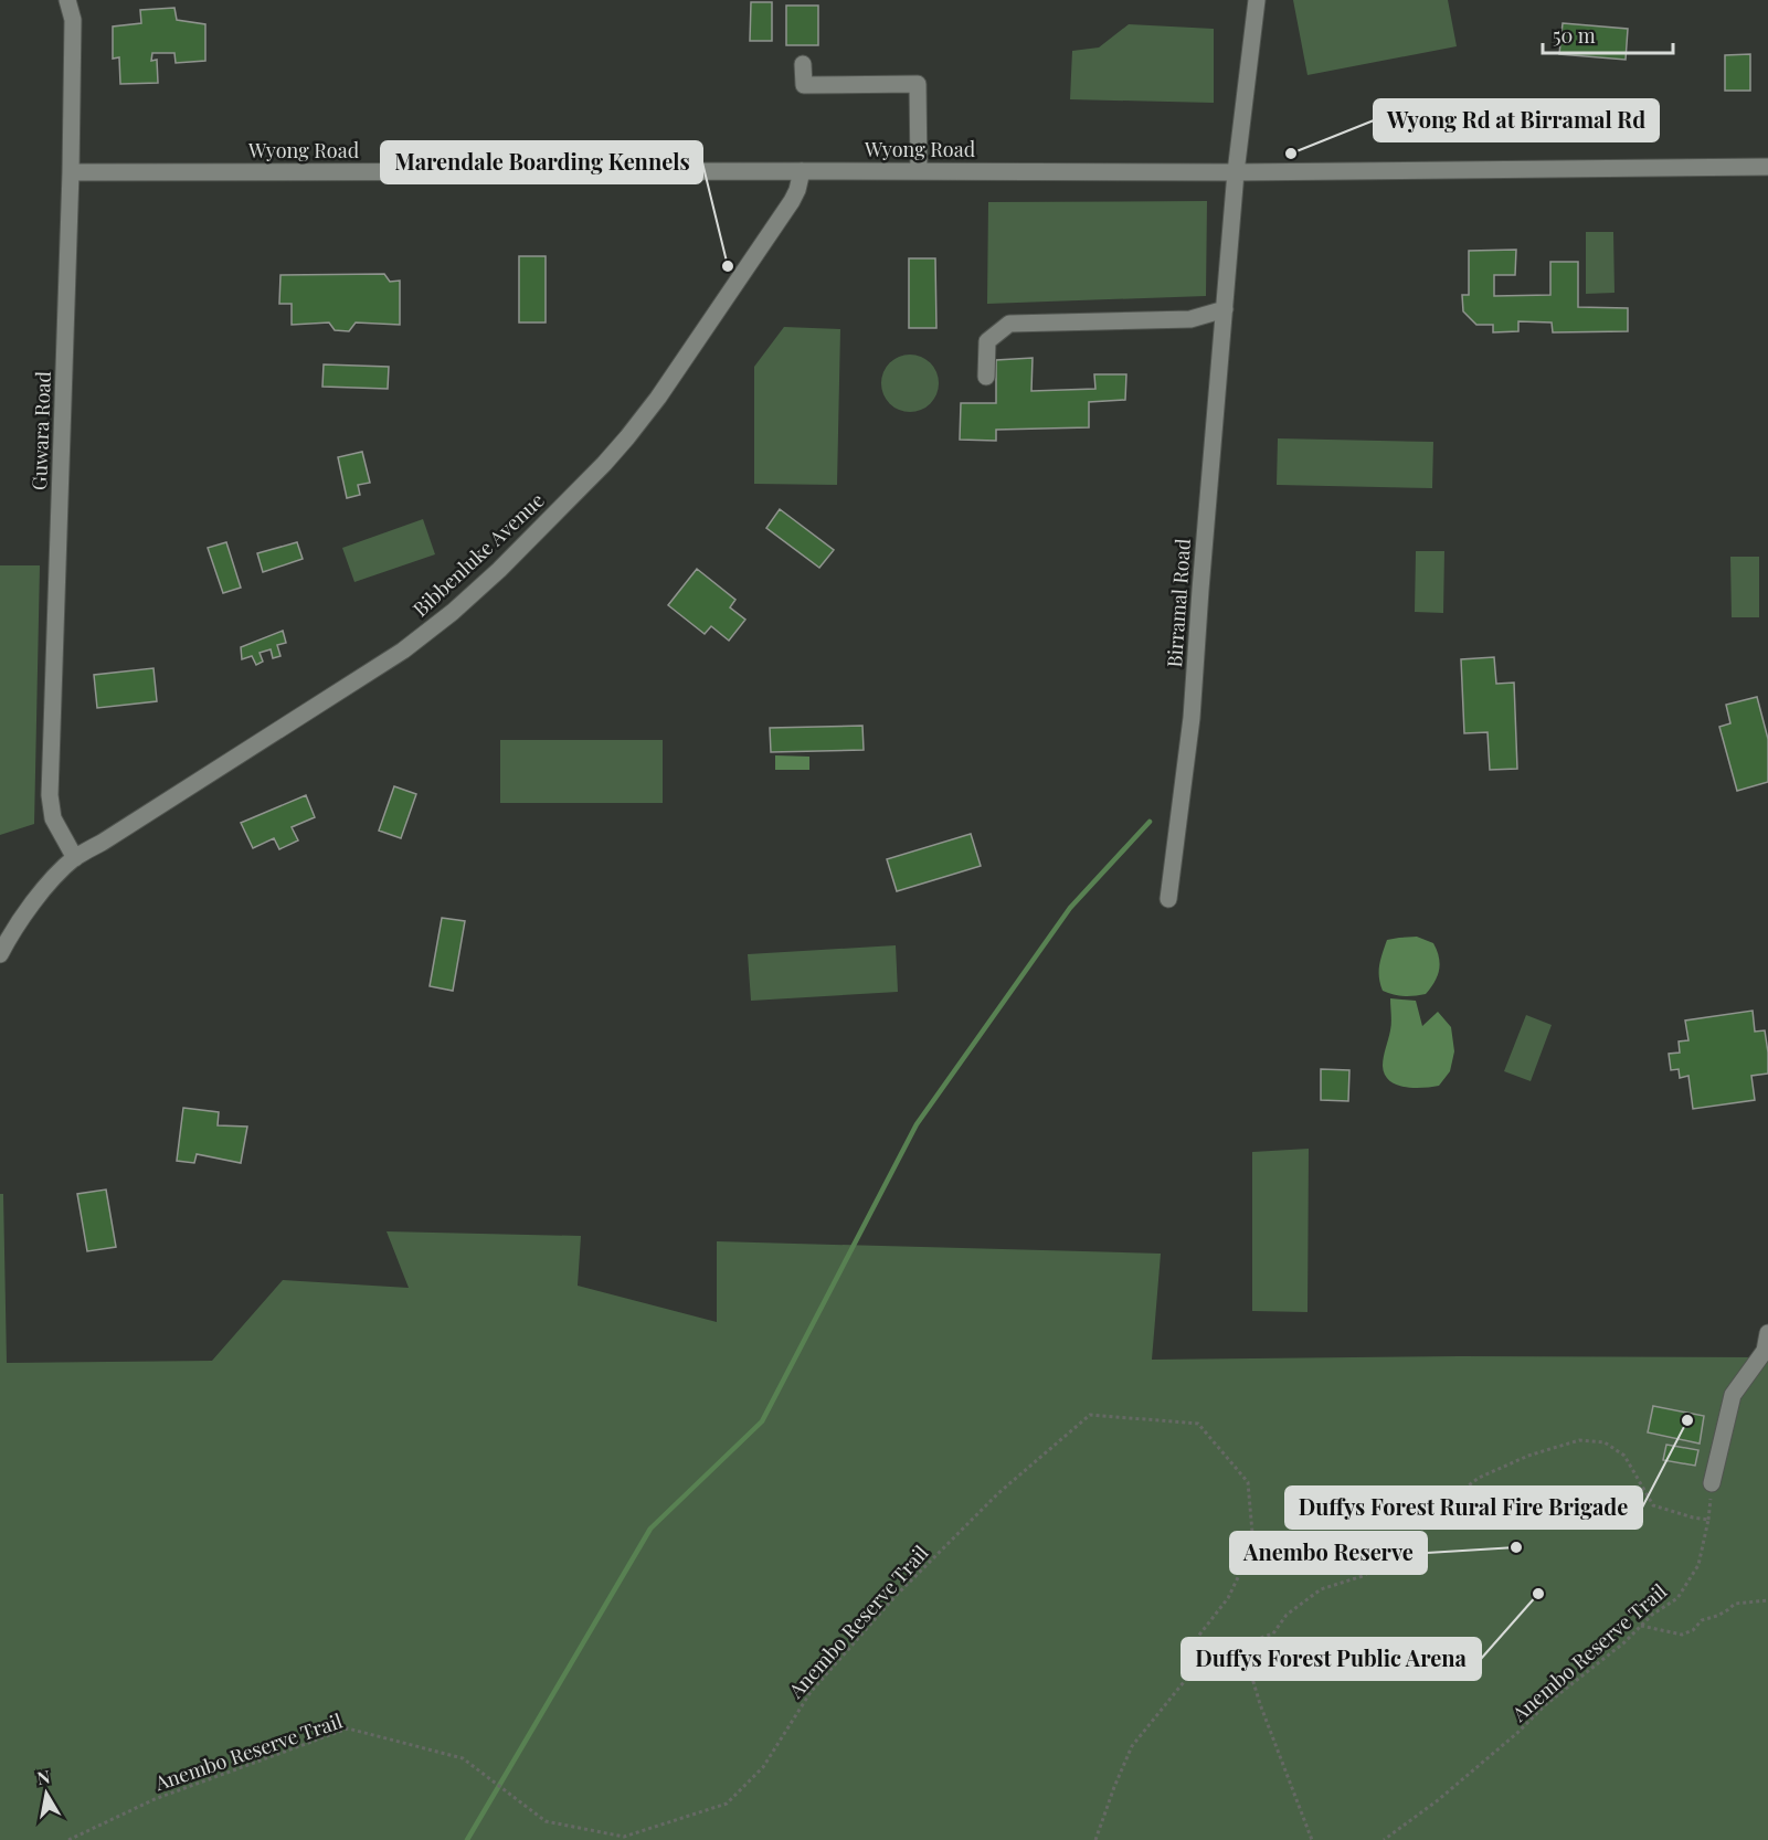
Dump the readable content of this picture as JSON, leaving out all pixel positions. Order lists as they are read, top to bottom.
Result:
{
  "streets": {
    "street": [
      "Wyong Road",
      "Guwara Road",
      "Bibbenluke Avenue",
      "Birramal Road"
    ],
    "path": ["Anembo Reserve Trail"]
  },
  "crossings": [
    ["Wyong Road", "Guwara Road"],
    ["Wyong Road", "Bibbenluke Avenue"],
    ["Wyong Road", "Birramal Road"],
    ["Guwara Road", "Bibbenluke Avenue"]
  ],
  "places": [
    "Wyong Rd at Birramal Rd",
    "Marendale Boarding Kennels",
    "Duffys Forest Rural Fire Brigade",
    "Anembo Reserve",
    "Duffys Forest Public Arena"
  ],
  "scale_bar": "50 m",
  "north": "top"
}
